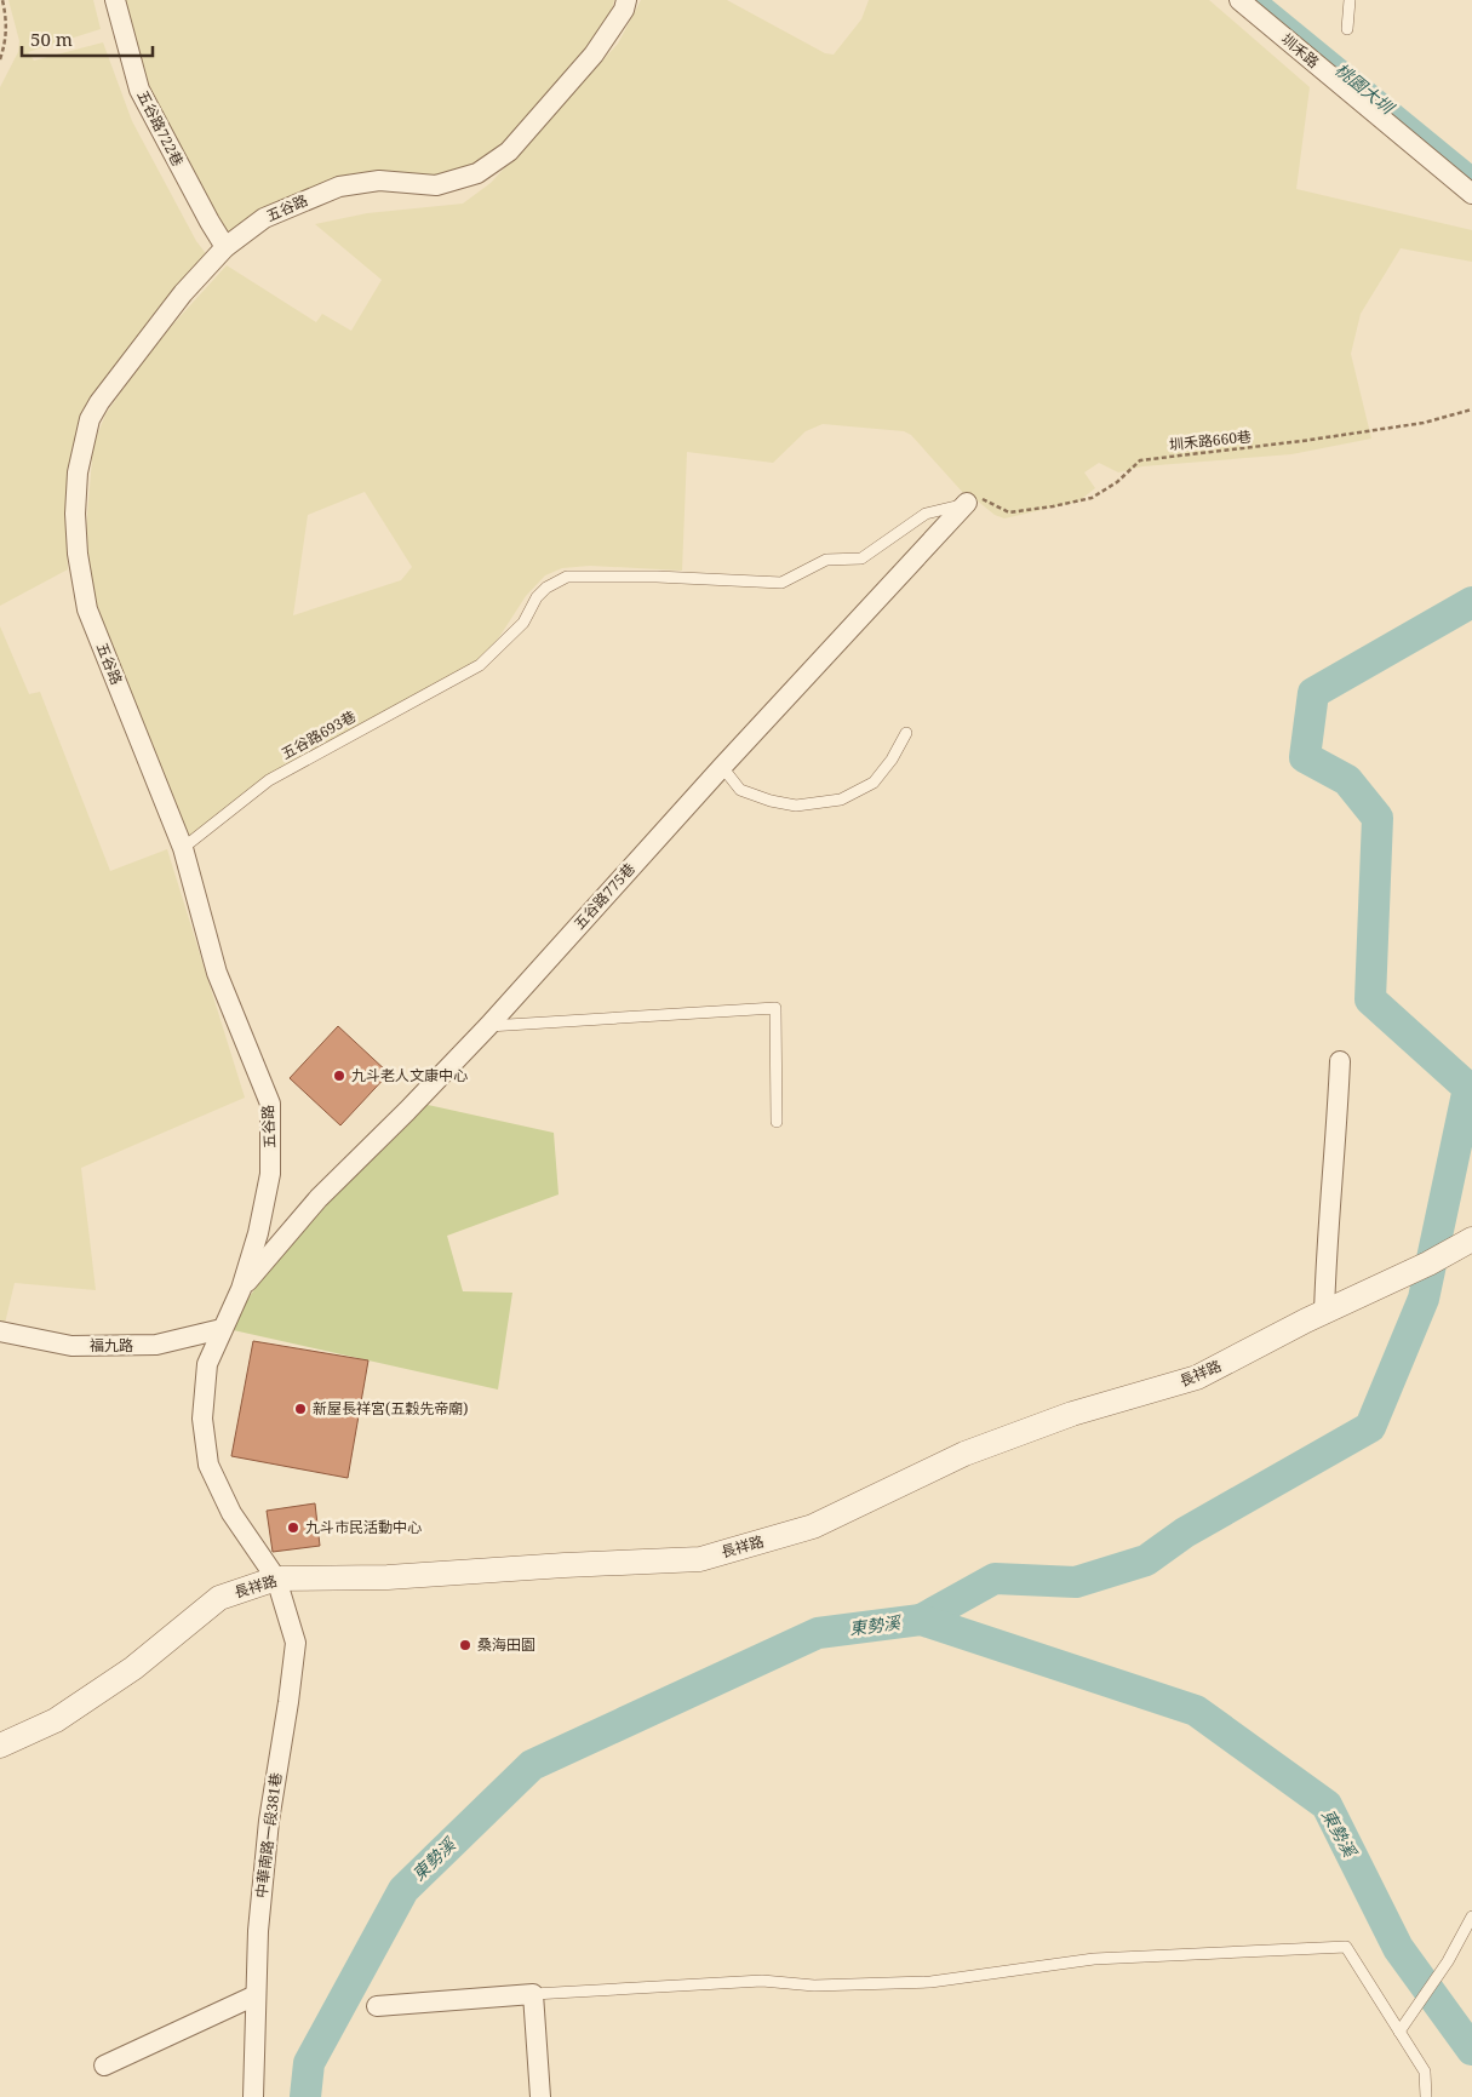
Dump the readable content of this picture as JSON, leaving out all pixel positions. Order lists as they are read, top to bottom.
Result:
{
  "streets": {
    "street": [
      "圳禾路",
      "五谷路722巷",
      "五谷路",
      "五谷路775巷",
      "福九路",
      "長祥路",
      "中華南路一段381巷"
    ],
    "lane": ["五谷路693巷"],
    "path": ["圳禾路660巷"]
  },
  "crossings": [
    ["五谷路722巷", "五谷路"],
    ["五谷路", "五谷路693巷"],
    ["五谷路", "五谷路775巷"],
    ["五谷路", "福九路"],
    ["五谷路", "長祥路"],
    ["五谷路", "中華南路一段381巷"],
    ["圳禾路660巷", "五谷路693巷"],
    ["圳禾路660巷", "五谷路775巷"],
    ["五谷路693巷", "五谷路775巷"],
    ["長祥路", "中華南路一段381巷"]
  ],
  "water": ["桃園大圳", "東勢溪"],
  "places": [
    "九斗老人文康中心",
    "新屋長祥宮(五穀先帝廟)",
    "九斗市民活動中心",
    "桑海田園"
  ],
  "scale_bar": "50 m"
}
